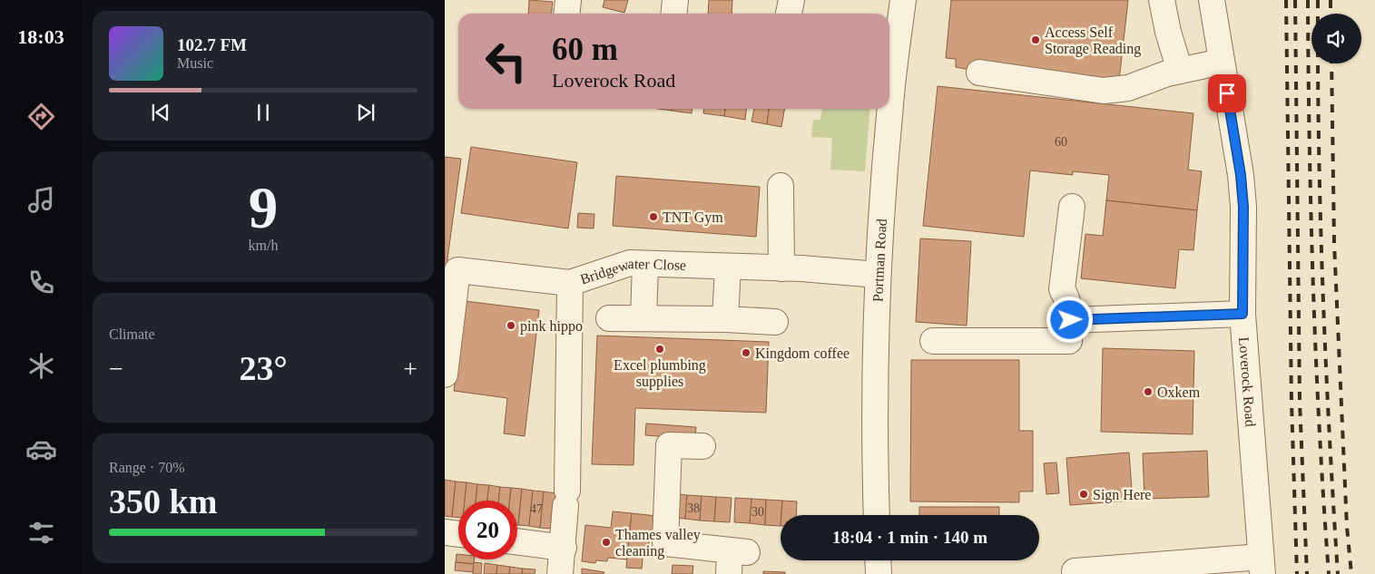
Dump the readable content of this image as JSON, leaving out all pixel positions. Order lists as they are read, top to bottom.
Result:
{
  "streets": {
    "street": ["Portman Road", "Bridgewater Close", "Loverock Road"]
  },
  "crossings": [
    ["Portman Road", "Bridgewater Close"]
  ],
  "places": [
    "Access Self Storage Reading",
    "TNT Gym",
    "pink hippo",
    "Excel plumbing supplies",
    "Kingdom coffee",
    "Oxkem",
    "Sign Here",
    "Thames valley cleaning"
  ],
  "house_numbers": [
    "60",
    "38",
    "47",
    "30"
  ],
  "page": {
    "tabs": "18:03",
    "turn": ["60 m", "Loverock Road"],
    "song": ["102.7 FM", "Music"],
    "tile": [
      ["9", "km/h"],
      "Climate",
      ["Range · 70%", "350 km"]
    ],
    "heat": ["−", "23°", "+"],
    "limit": "20",
    "trip": "18:04 · 1 min · 140 m"
  }
}
